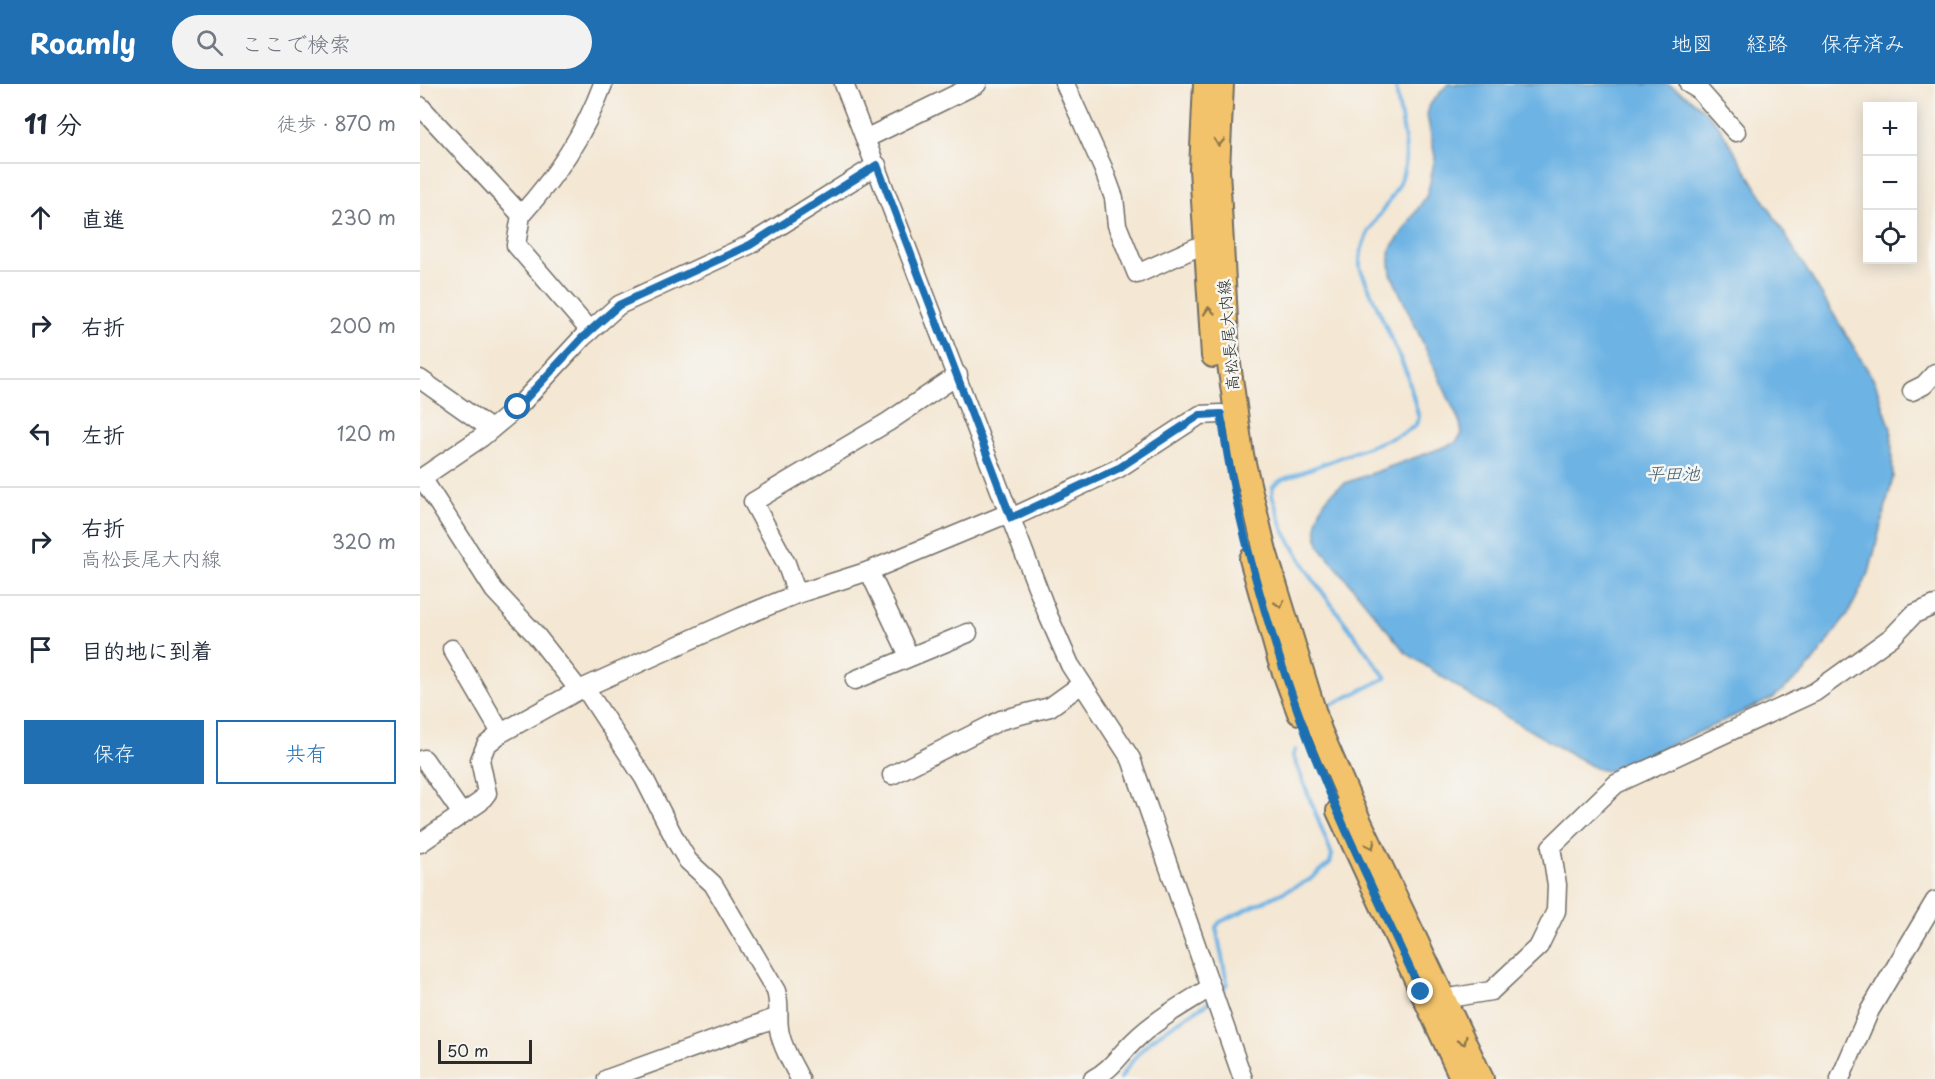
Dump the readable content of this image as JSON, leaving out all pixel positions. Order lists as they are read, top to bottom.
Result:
{
  "streets": {
    "main road": ["高松長尾大内線"]
  },
  "water": ["平田池"],
  "scale_bar": "50 m",
  "page": {
    "header": "Roamly",
    "search": "ここで検索",
    "nav": ["地図", "経路", "保存済み"],
    "heading": ["11 分", "徒歩 · 870 m"],
    "map_buttons": ["+", "−"],
    "list": [
      ["直進", "230 m"],
      ["右折", "200 m"],
      ["左折", "120 m"],
      ["右折", "高松長尾大内線", "320 m"],
      "目的地に到着"
    ],
    "buttons": ["保存", "共有"],
    "scale": "50 m"
  }
}
